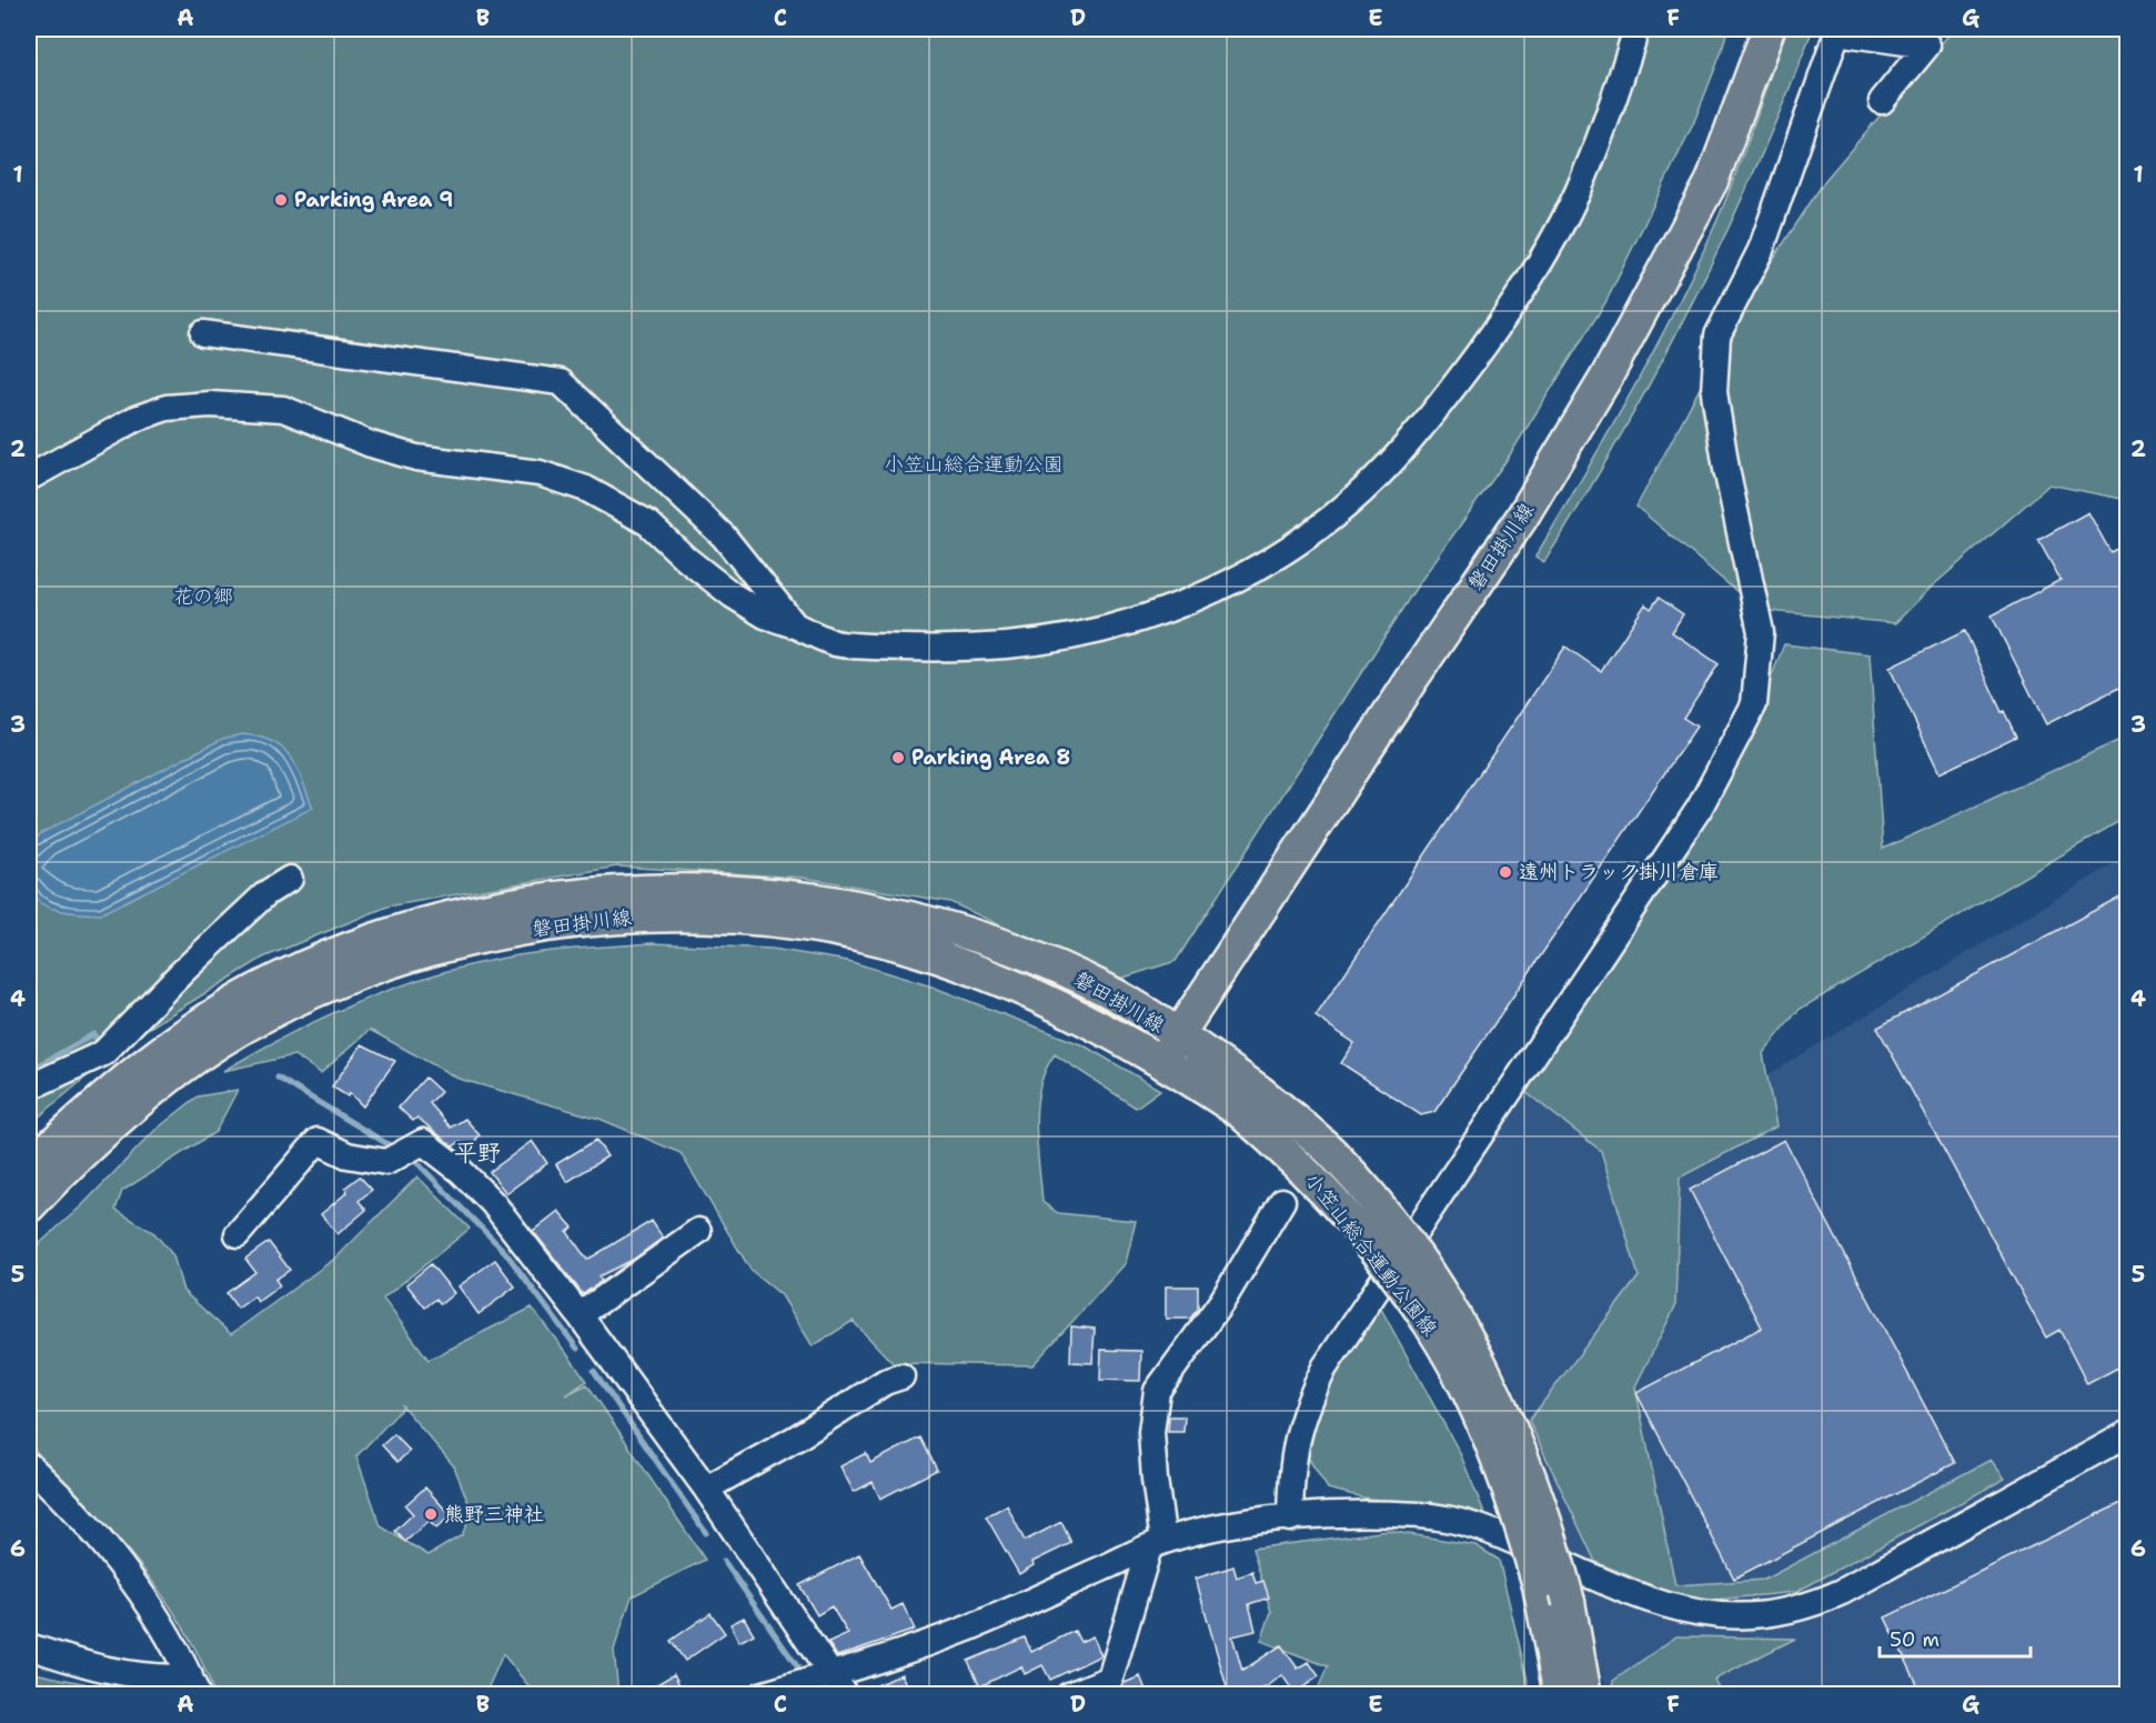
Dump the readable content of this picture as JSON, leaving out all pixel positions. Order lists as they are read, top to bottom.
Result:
{
  "streets": {
    "main road": ["磐田掛川線", "小笠山総合運動公園線"]
  },
  "crossings": [
    ["磐田掛川線", "小笠山総合運動公園線"]
  ],
  "districts": ["平野"],
  "parks": ["小笠山総合運動公園", "花の郷"],
  "places": [
    "Parking Area 9",
    "Parking Area 8",
    "遠州トラック掛川倉庫",
    "熊野三神社"
  ],
  "scale_bar": "50 m",
  "grid": {
    "columns": [
      "A",
      "B",
      "C",
      "D",
      "E",
      "F",
      "G"
    ],
    "rows": [
      "1",
      "2",
      "3",
      "4",
      "5",
      "6"
    ]
  }
}
